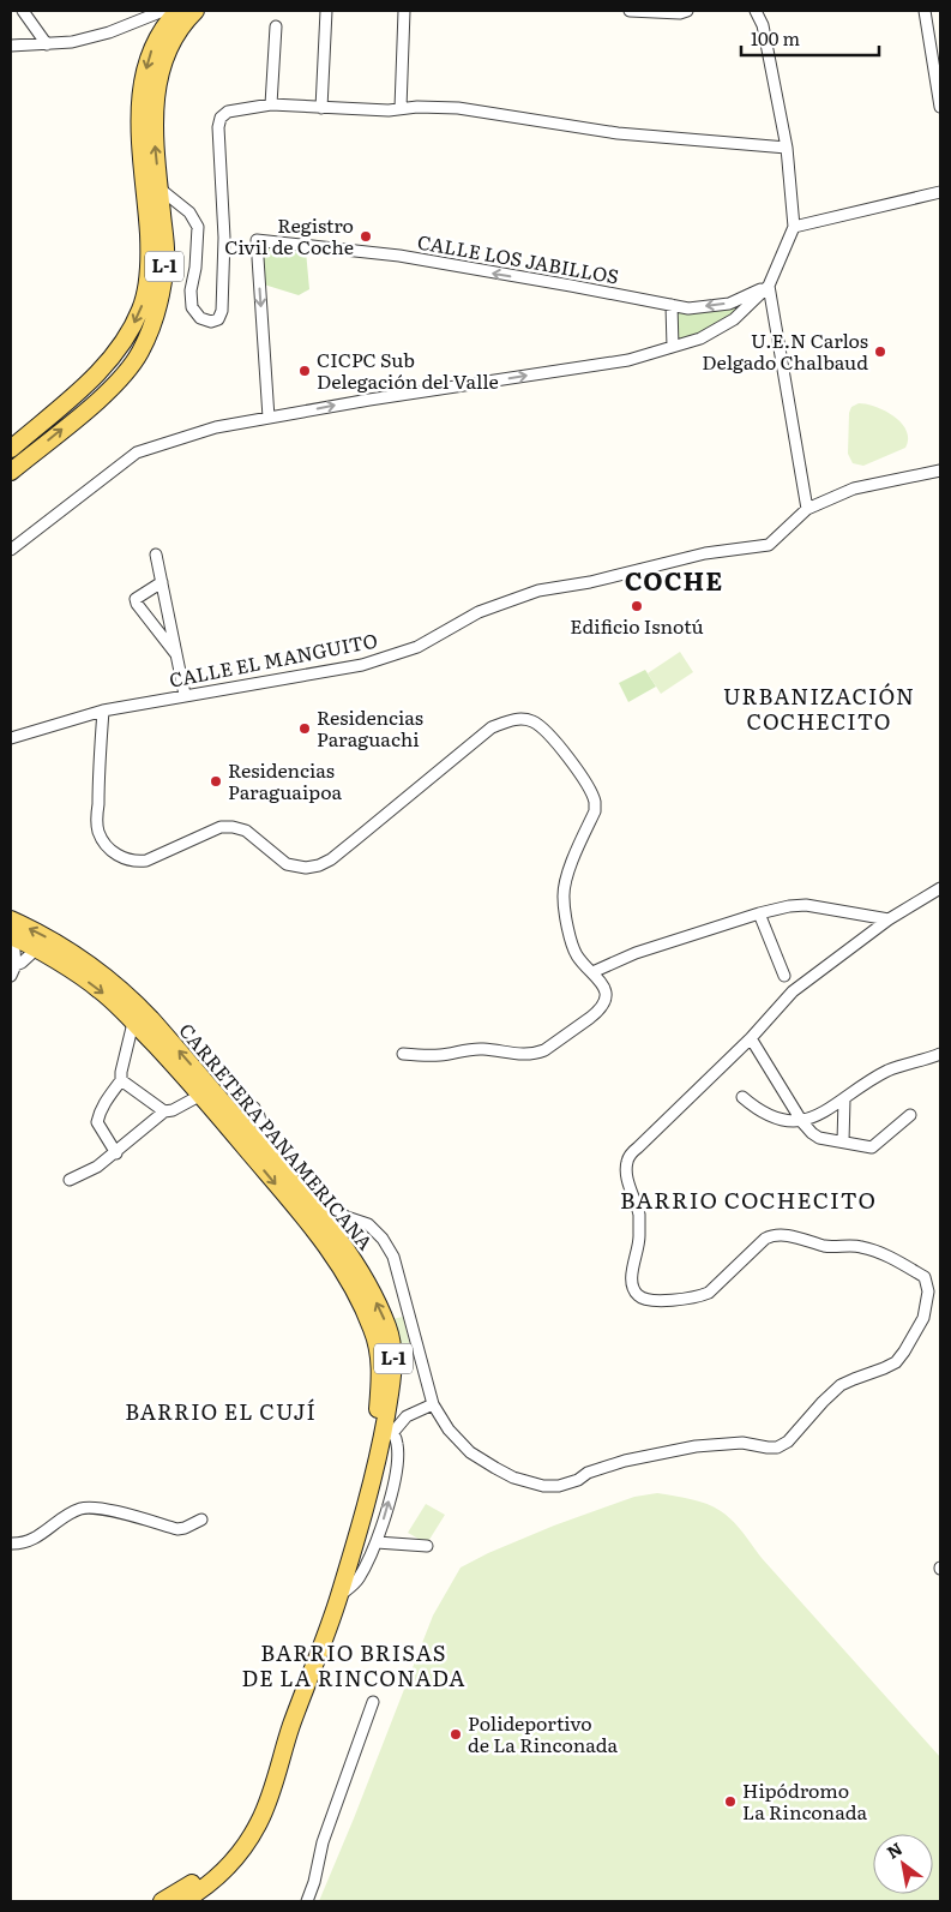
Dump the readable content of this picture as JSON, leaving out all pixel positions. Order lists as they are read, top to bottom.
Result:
{
  "streets": {
    "main road": ["L-1", "CARRETERA PANAMERICANA"],
    "street": ["CALLE LOS JABILLOS", "CALLE EL MANGUITO"]
  },
  "districts": [
    "COCHE",
    "URBANIZACIÓN COCHECITO",
    "BARRIO COCHECITO",
    "BARRIO EL CUJÍ",
    "BARRIO BRISAS DE LA RINCONADA"
  ],
  "places": [
    "Registro Civil de Coche",
    "U.E.N Carlos Delgado Chalbaud",
    "CICPC Sub Delegación del Valle",
    "Edificio Isnotú",
    "Residencias Paraguachi",
    "Residencias Paraguaipoa",
    "Polideportivo de La Rinconada",
    "Hipódromo La Rinconada"
  ],
  "scale_bar": "100 m",
  "north": "top left"
}
